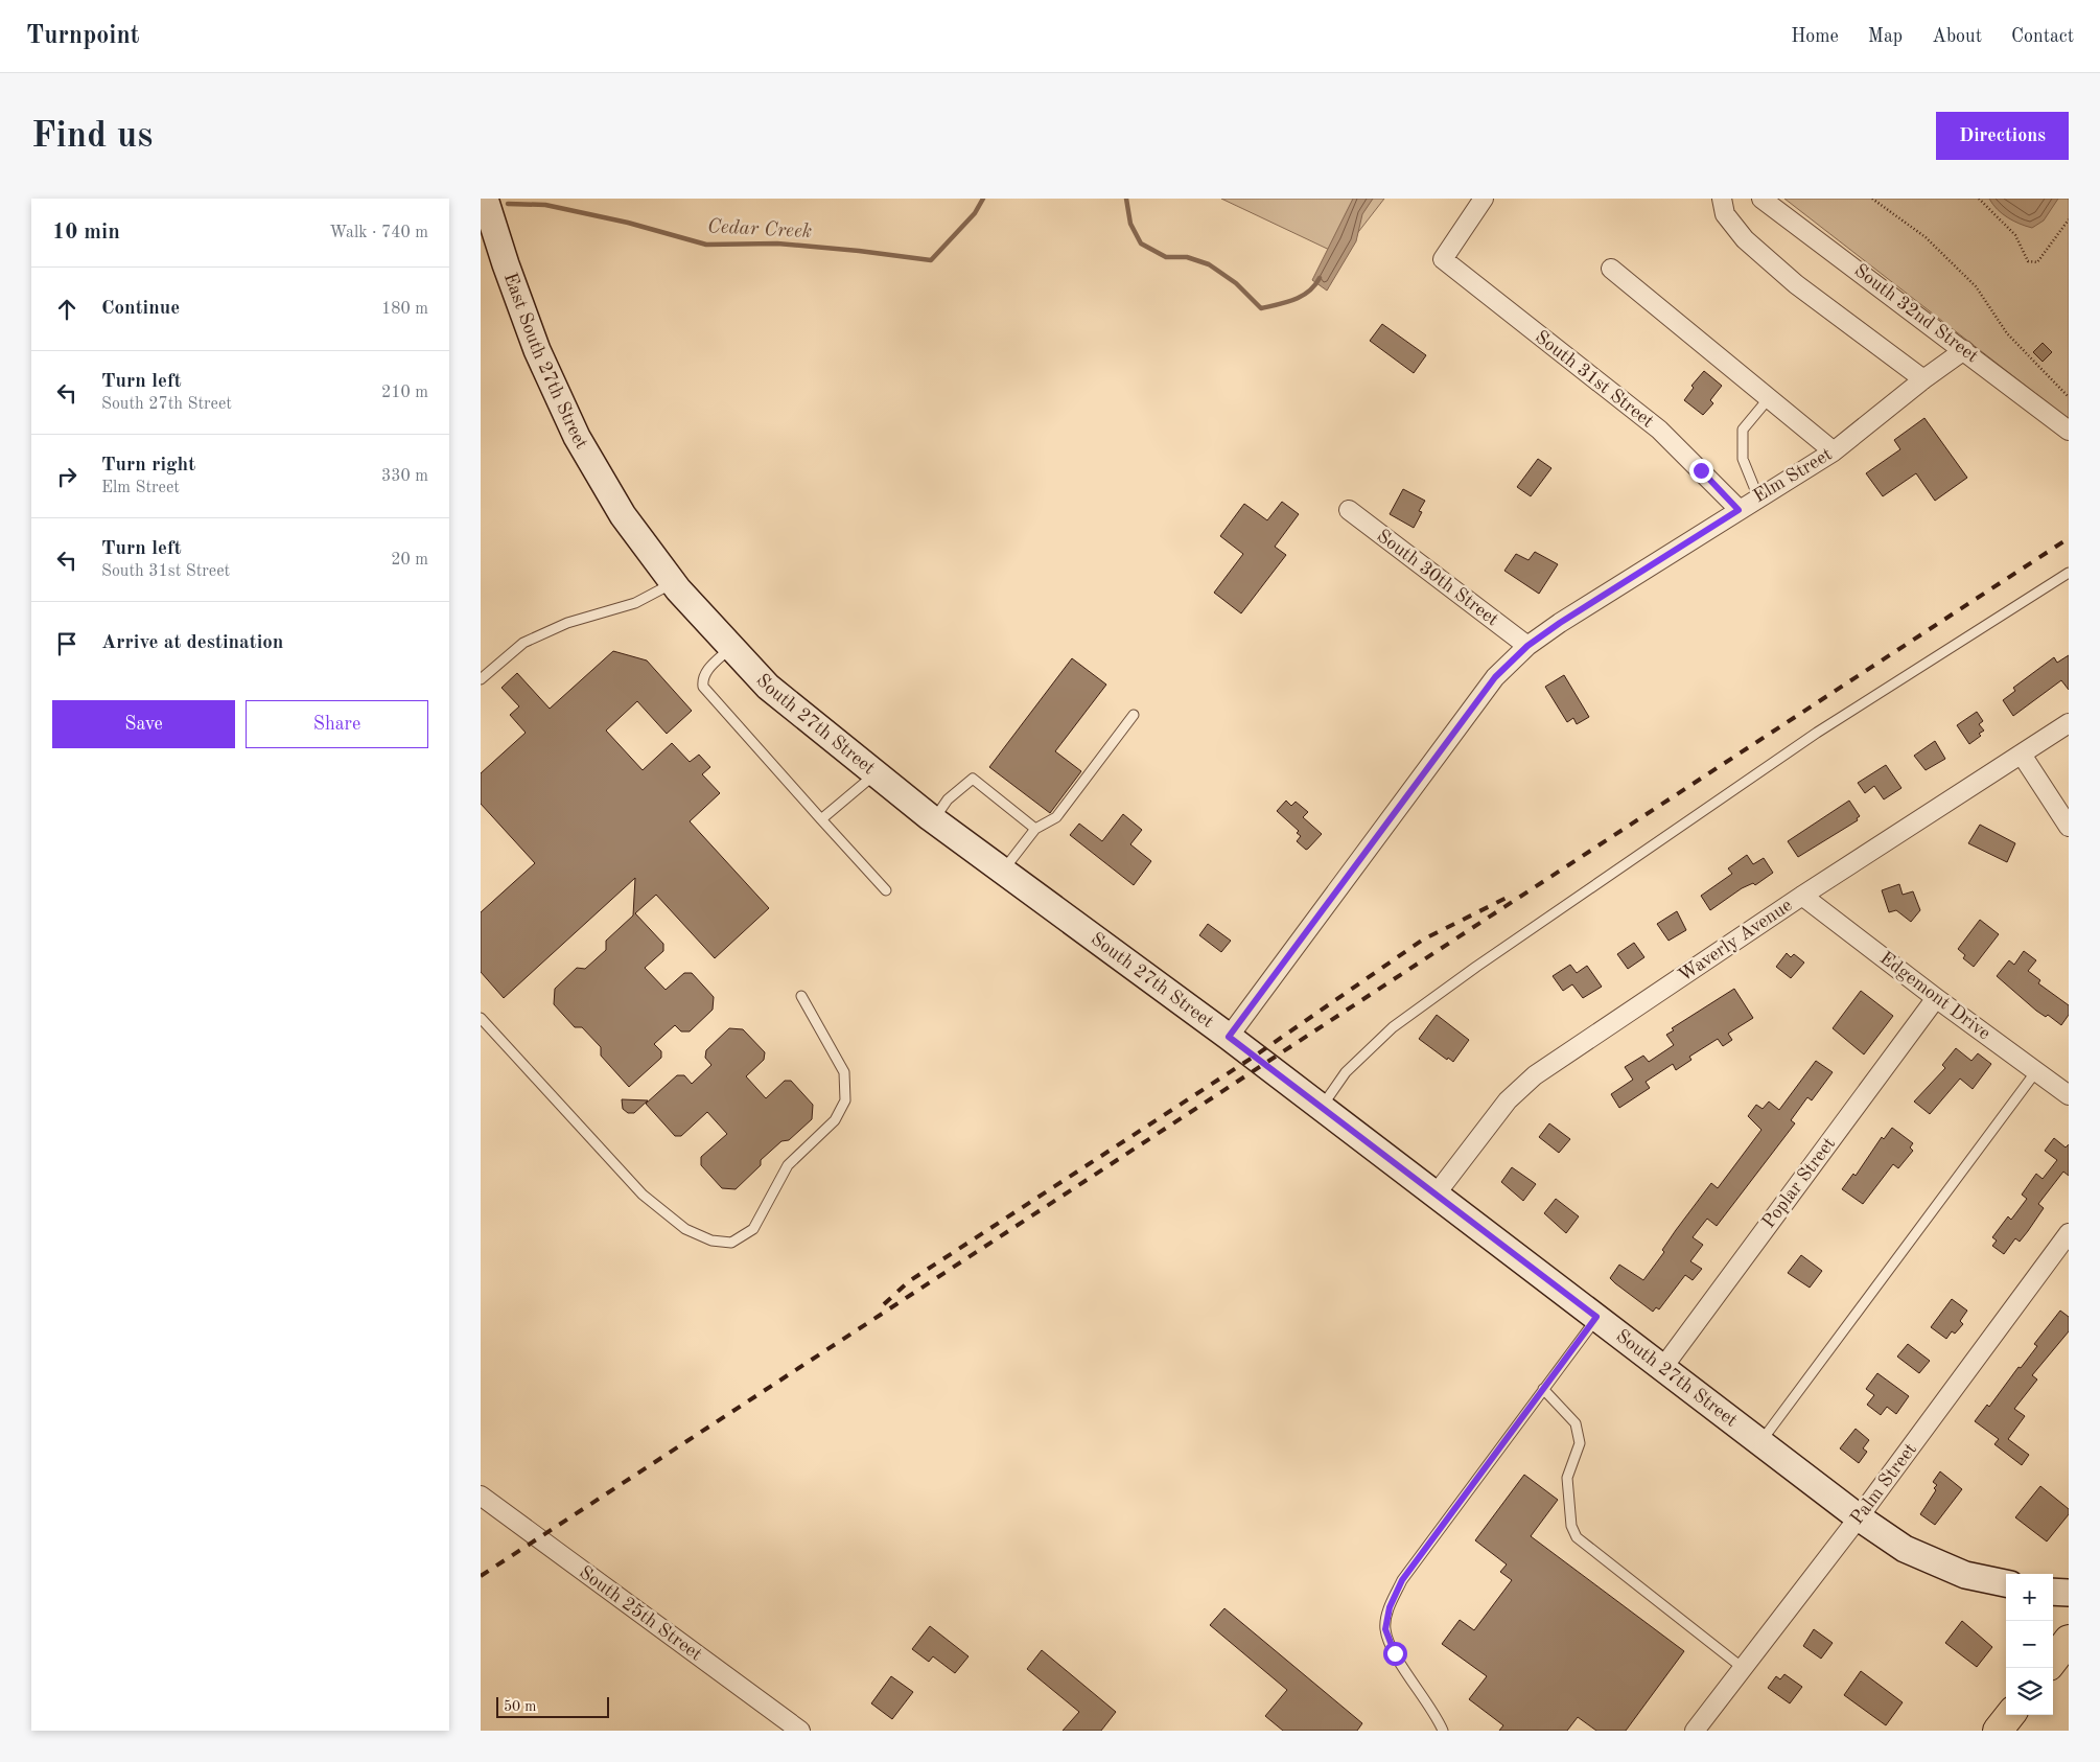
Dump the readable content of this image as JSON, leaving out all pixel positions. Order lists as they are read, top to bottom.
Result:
{
  "streets": {
    "main road": ["East South 27th Street", "South 27th Street"],
    "street": [
      "South 32nd Street",
      "South 31st Street",
      "Elm Street",
      "South 30th Street",
      "Waverly Avenue",
      "Edgemont Drive",
      "Poplar Street",
      "Palm Street",
      "South 25th Street"
    ]
  },
  "crossings": [
    ["South 32nd Street", "Elm Street"],
    ["East South 27th Street", "South 27th Street"],
    ["South 31st Street", "Elm Street"],
    ["Elm Street", "South 30th Street"],
    ["Elm Street", "South 27th Street"],
    ["South 27th Street", "Waverly Avenue"],
    ["South 27th Street", "Poplar Street"],
    ["South 27th Street", "Palm Street"],
    ["Waverly Avenue", "Edgemont Drive"],
    ["Edgemont Drive", "Poplar Street"]
  ],
  "water": ["Cedar Creek"],
  "scale_bar": "50 m",
  "page": {
    "header": "Turnpoint",
    "nav": [
      "Home",
      "Map",
      "About",
      "Contact"
    ],
    "buttons": [
      "Directions",
      ["Save", "Share"]
    ],
    "title": "Find us",
    "heading": ["10 min", "Walk · 740 m"],
    "list": [
      ["Continue", "180 m"],
      ["Turn left", "South 27th Street", "210 m"],
      ["Turn right", "Elm Street", "330 m"],
      ["Turn left", "South 31st Street", "20 m"],
      "Arrive at destination"
    ],
    "map_buttons": ["+", "−"],
    "scale": "50 m"
  }
}
